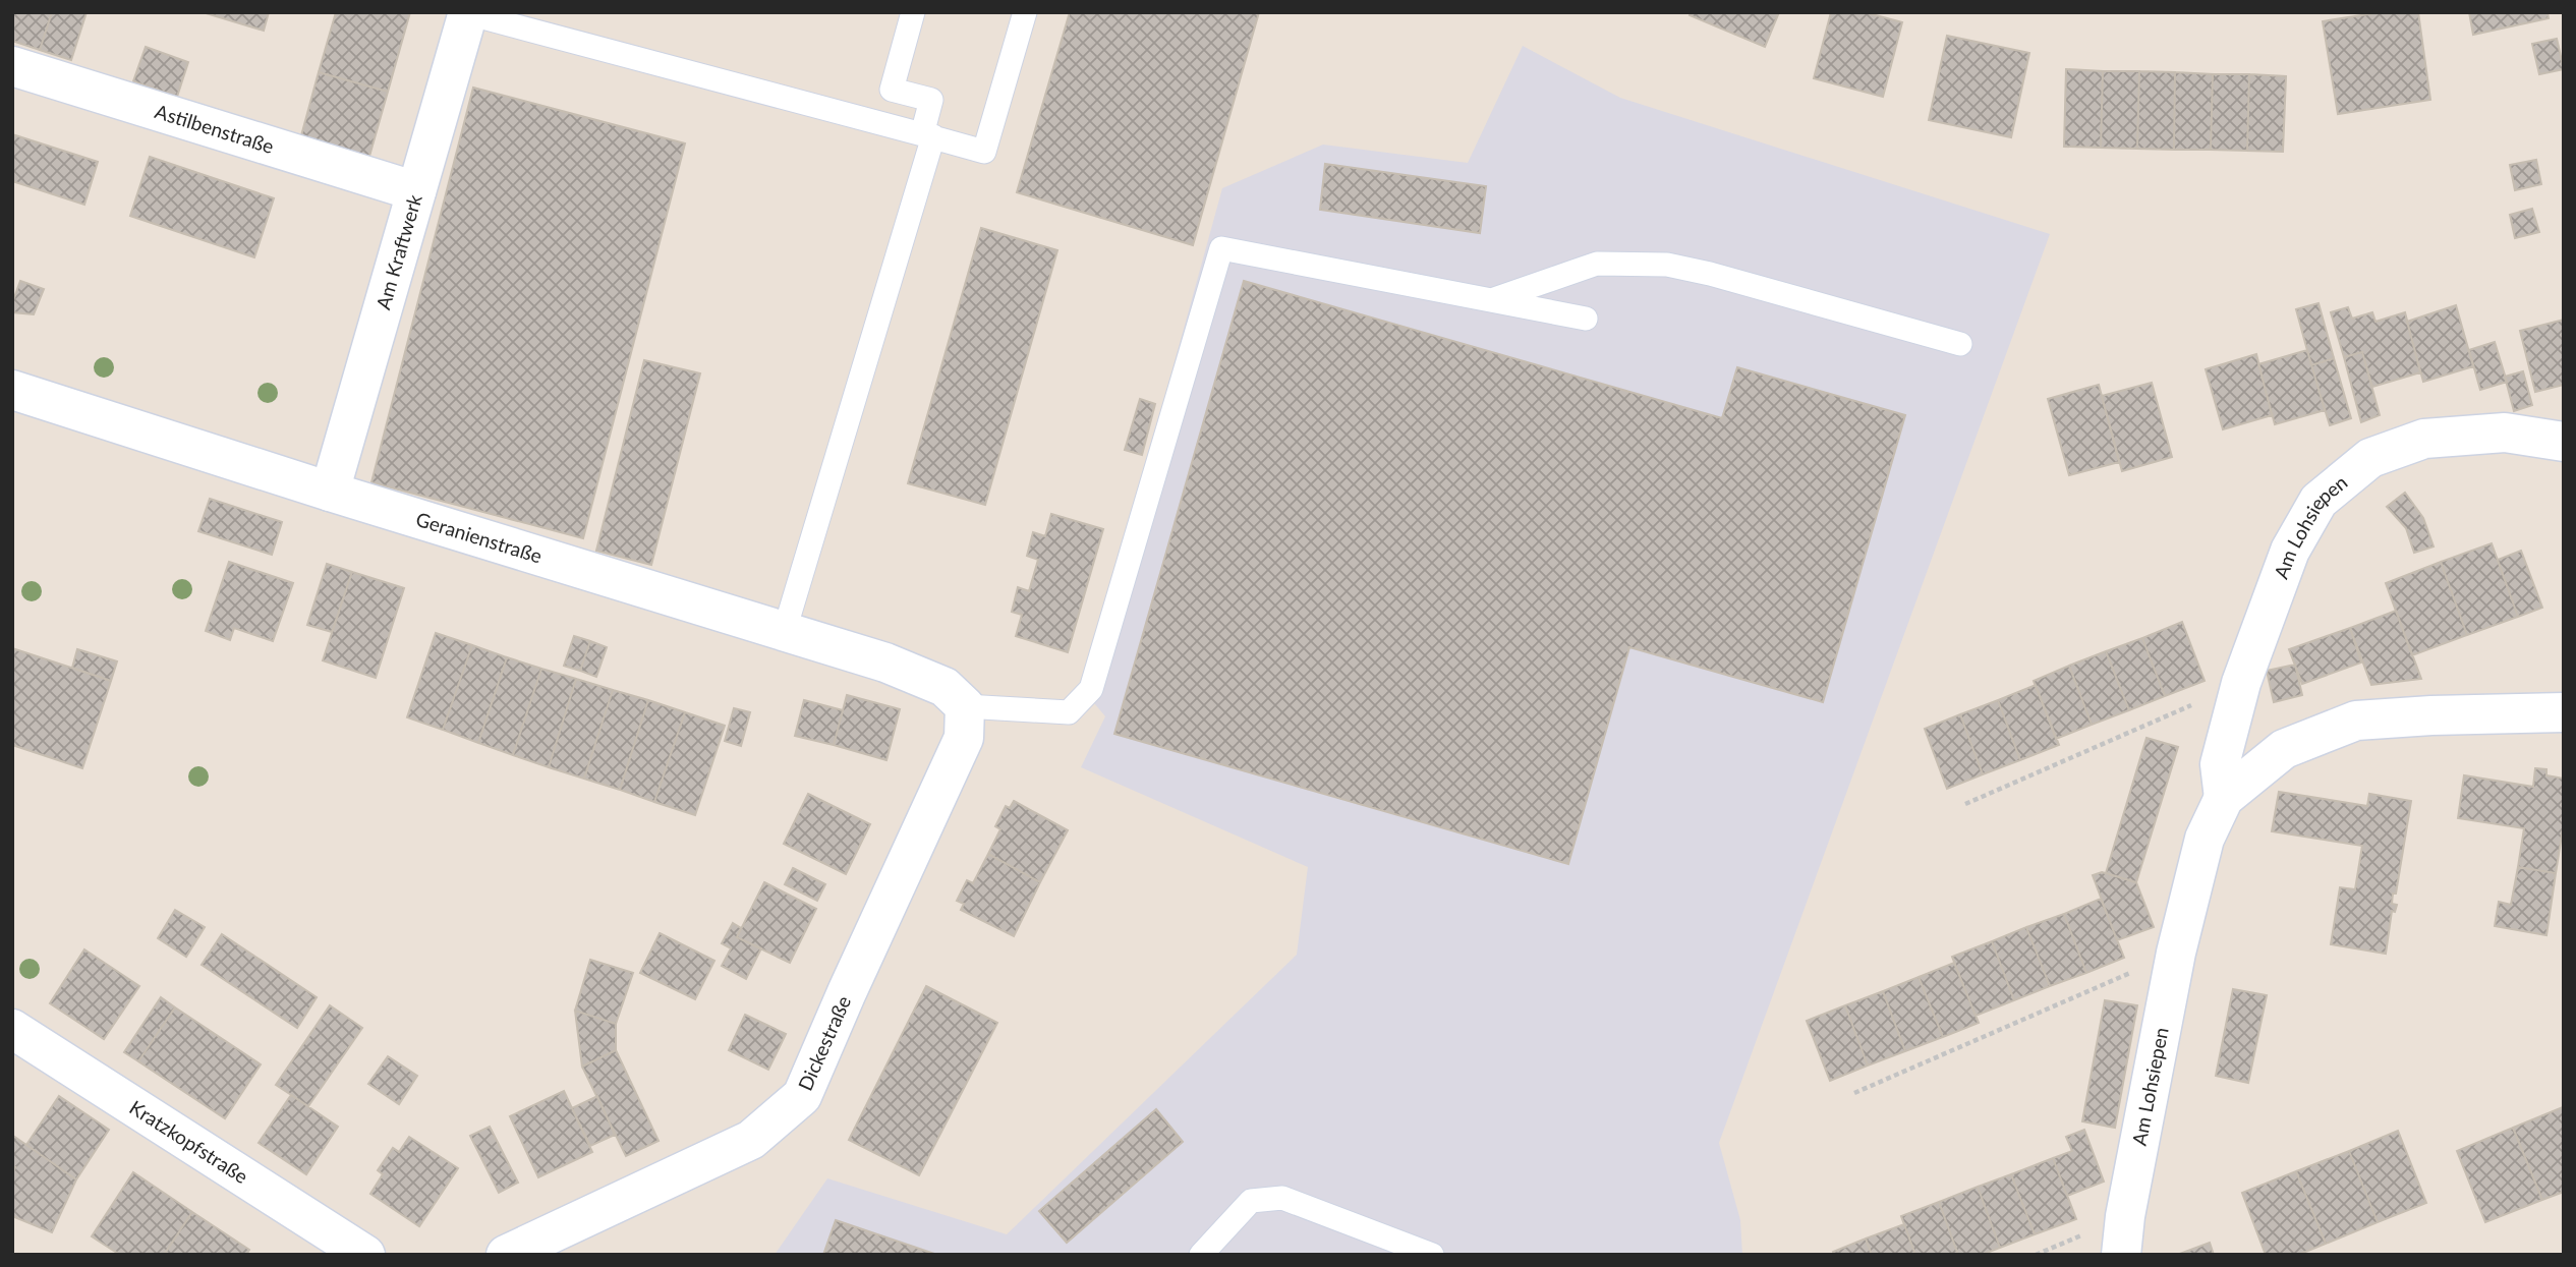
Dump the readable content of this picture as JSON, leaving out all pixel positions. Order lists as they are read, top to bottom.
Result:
{
  "streets": {
    "street": [
      "Astilbenstraße",
      "Am Kraftwerk",
      "Am Lohsiepen",
      "Geranienstraße",
      "Dickestraße",
      "Kratzkopfstraße"
    ]
  },
  "crossings": [
    ["Astilbenstraße", "Am Kraftwerk"],
    ["Am Kraftwerk", "Geranienstraße"],
    ["Geranienstraße", "Dickestraße"]
  ]
}
